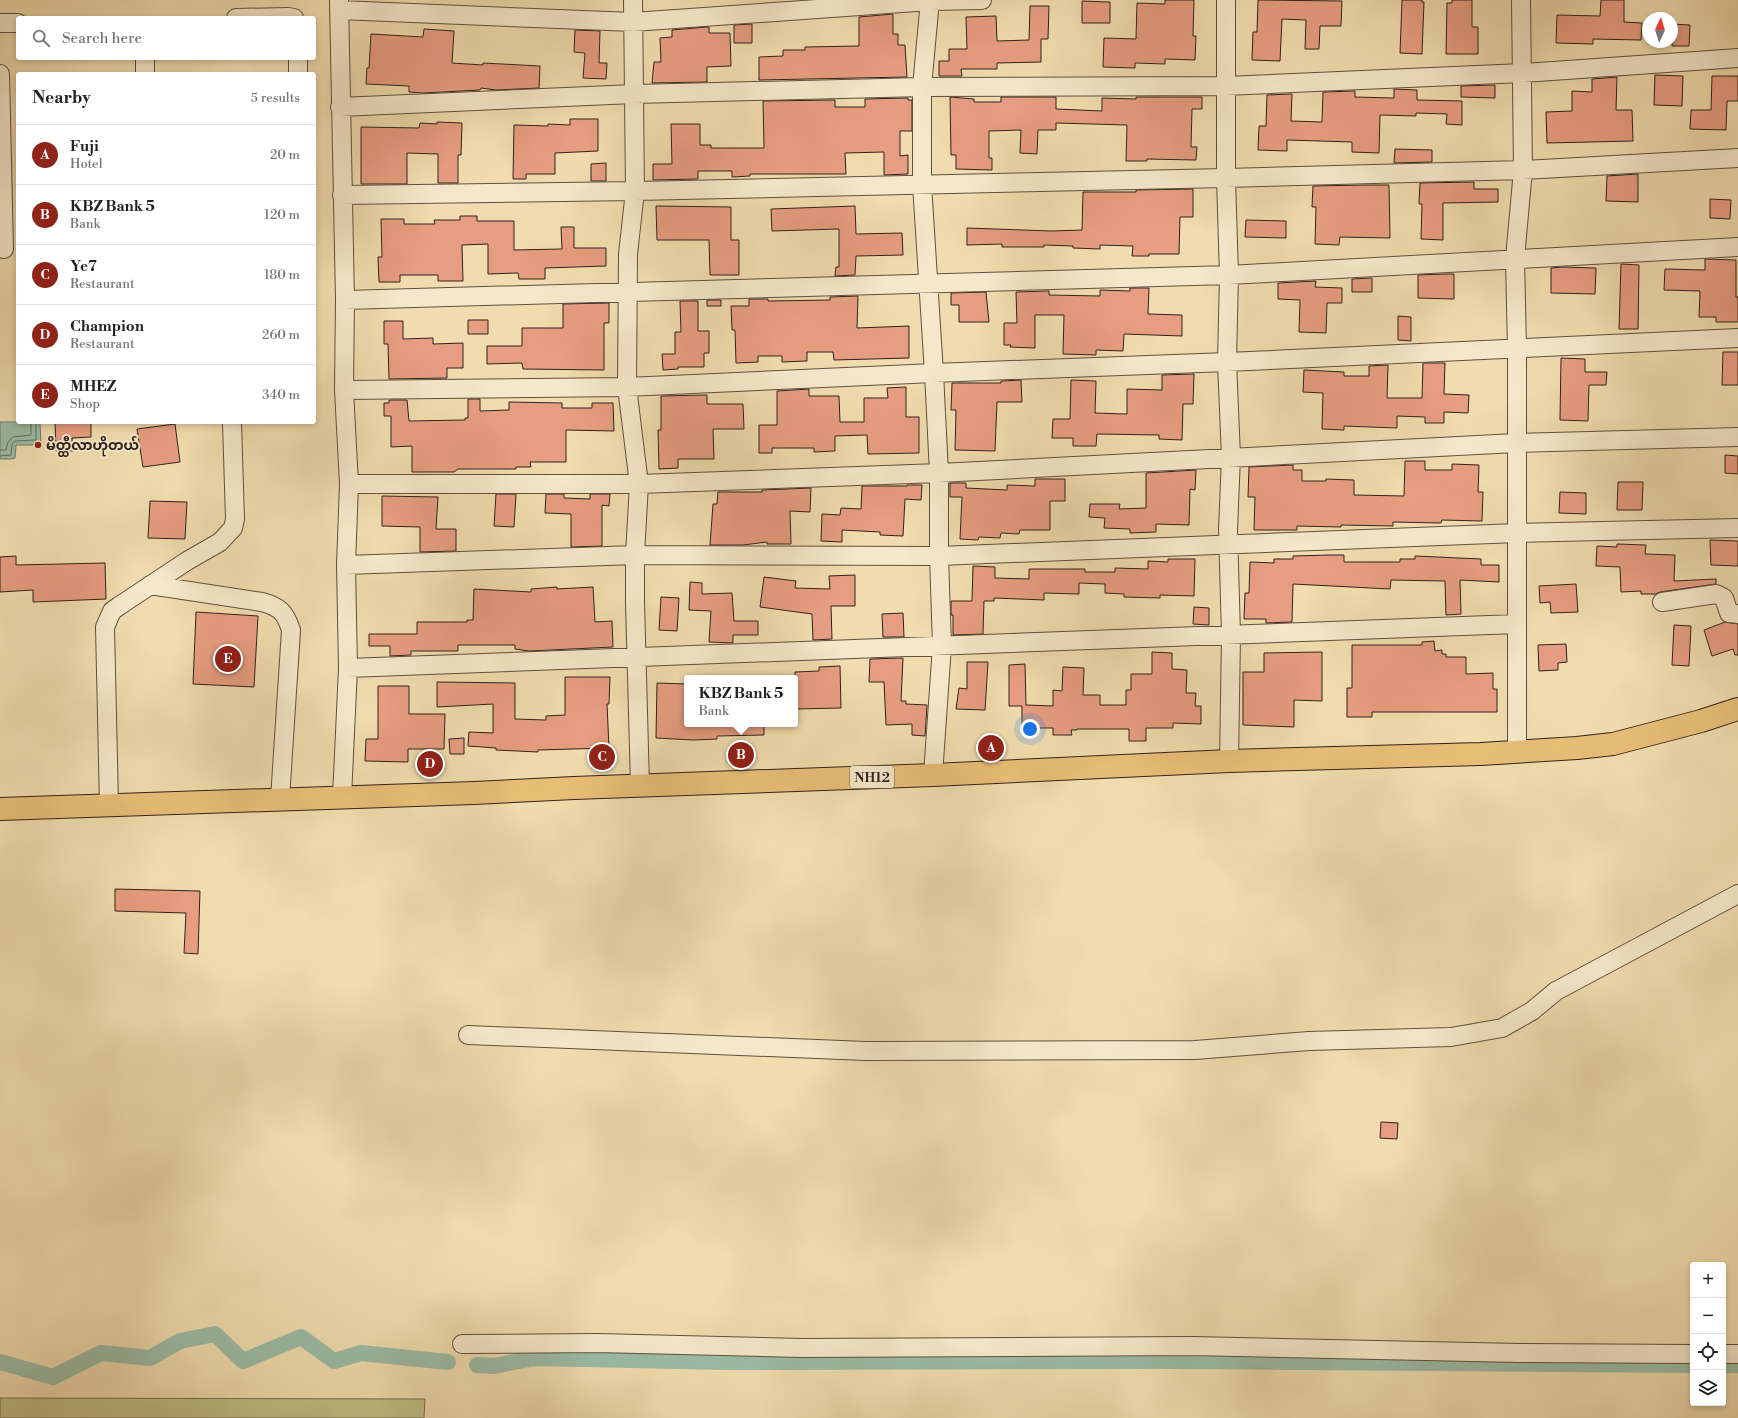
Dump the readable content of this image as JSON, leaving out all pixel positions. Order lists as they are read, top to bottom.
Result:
{
  "streets": {
    "highway": ["NH12"]
  },
  "places": ["မိတ္ထီလာဟိုတယ်"],
  "north": "top",
  "page": {
    "search": "Search here",
    "heading": ["Nearby", "5 results"],
    "list": [
      {
        "mark": "A",
        "name": "Fuji",
        "note": "Hotel",
        "value": "20 m"
      },
      {
        "mark": "B",
        "name": "KBZ Bank 5",
        "note": "Bank",
        "value": "120 m"
      },
      {
        "mark": "C",
        "name": "Ye7",
        "note": "Restaurant",
        "value": "180 m"
      },
      {
        "mark": "D",
        "name": "Champion",
        "note": "Restaurant",
        "value": "260 m"
      },
      {
        "mark": "E",
        "name": "MHEZ",
        "note": "Shop",
        "value": "340 m"
      }
    ],
    "pins": [
      "E",
      "A",
      "B",
      "C",
      "D"
    ],
    "popup": ["KBZ Bank 5", "Bank"],
    "map_buttons": ["+", "−"]
  }
}
